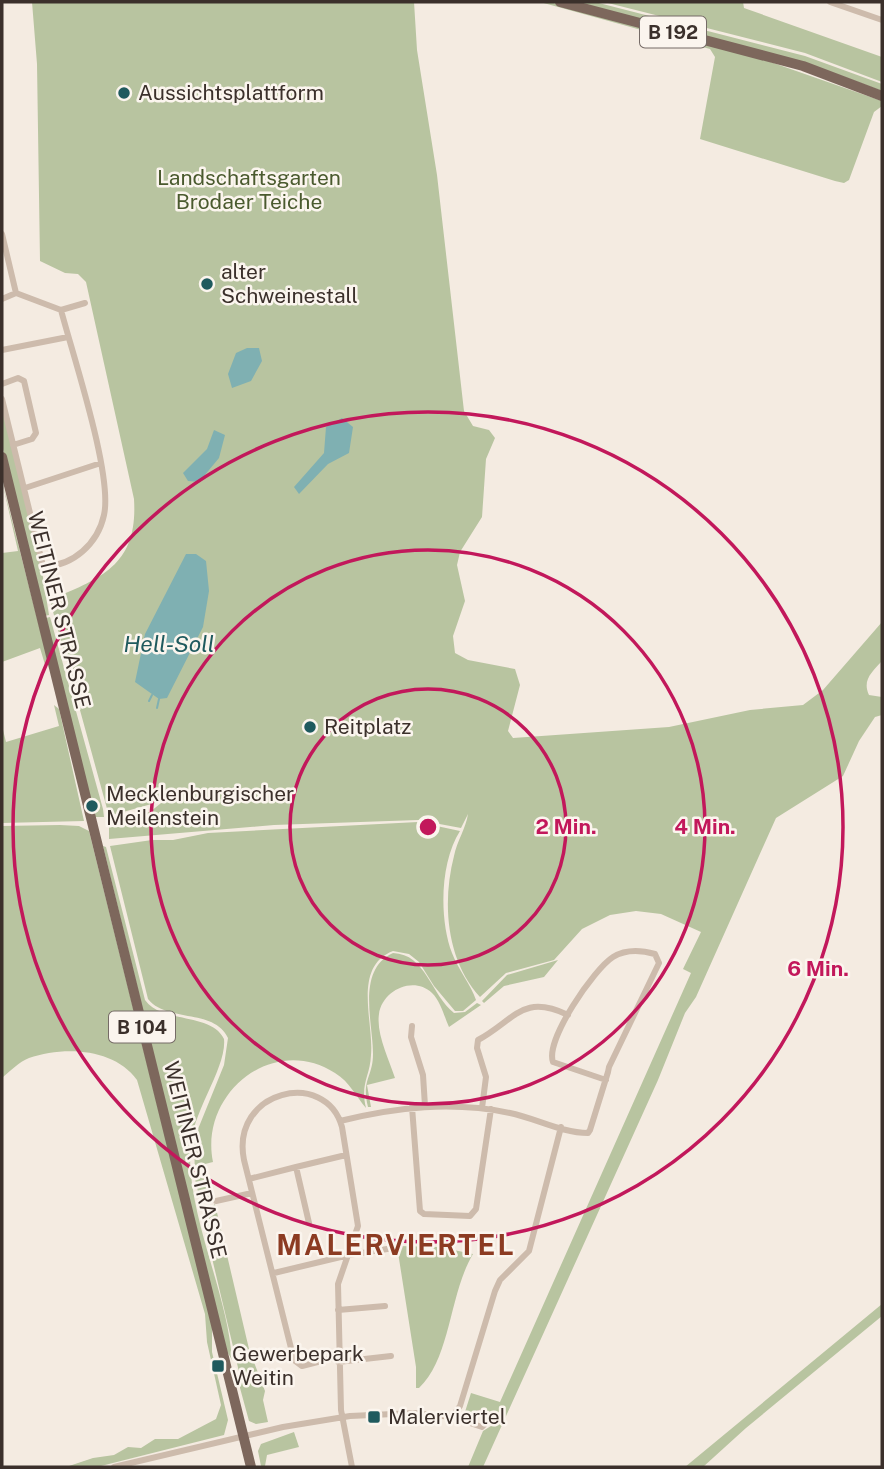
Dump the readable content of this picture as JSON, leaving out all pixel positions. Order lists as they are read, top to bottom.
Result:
{
  "streets": {
    "main road": ["B 192", "WEITINER STRASSE", "B 104"]
  },
  "crossings": [
    ["WEITINER STRASSE", "B 104"]
  ],
  "districts": ["MALERVIERTEL"],
  "water": ["Hell-Soll"],
  "parks": ["Landschaftsgarten Brodaer Teiche"],
  "places": {
    "other": [
      "Aussichtsplattform",
      "alter Schweinestall",
      "Reitplatz",
      "Mecklenburgischer Meilenstein"
    ],
    "transit": ["Gewerbepark Weitin", "Malerviertel"]
  },
  "rings": ["2 Min.", "4 Min.", "6 Min."]
}
